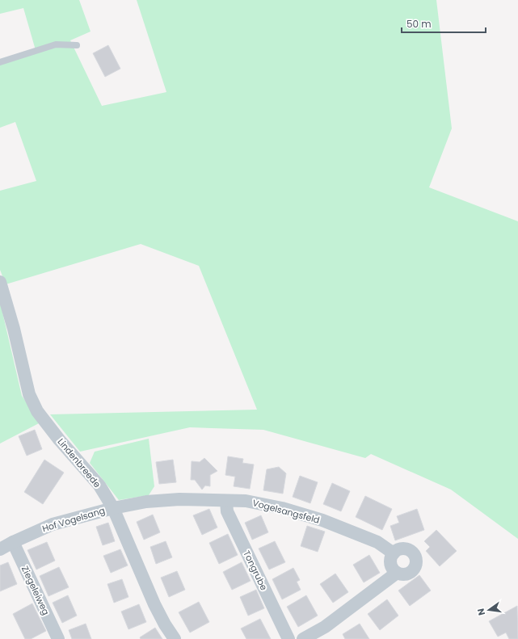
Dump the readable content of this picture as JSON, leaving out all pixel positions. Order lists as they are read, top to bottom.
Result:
{
  "streets": {
    "street": [
      "Lindenbreede",
      "Vogelsangsfeld",
      "Hof Vogelsang",
      "Tongrube",
      "Ziegeleiweg"
    ]
  },
  "crossings": [
    ["Lindenbreede", "Vogelsangsfeld"],
    ["Lindenbreede", "Hof Vogelsang"],
    ["Vogelsangsfeld", "Hof Vogelsang"],
    ["Vogelsangsfeld", "Tongrube"],
    ["Hof Vogelsang", "Ziegeleiweg"]
  ],
  "scale_bar": "50 m",
  "north": "left"
}
